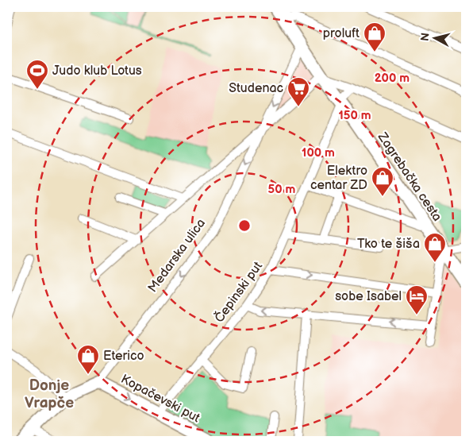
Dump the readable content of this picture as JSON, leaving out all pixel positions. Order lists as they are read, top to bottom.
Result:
{
  "streets": {
    "street": [
      "Zagrebačka cesta",
      "Medarska ulica",
      "Čepinski put",
      "Kopačevski put"
    ]
  },
  "crossings": [
    ["Zagrebačka cesta", "Medarska ulica"],
    ["Zagrebačka cesta", "Čepinski put"],
    ["Medarska ulica", "Kopačevski put"],
    ["Čepinski put", "Kopačevski put"]
  ],
  "one_way": ["Kopačevski put"],
  "districts": ["Donje Vrapče"],
  "places": {
    "shop": [
      "proluft",
      "Elektro centar ZD",
      "Tko te šiša",
      "Eterico"
    ],
    "sports": ["Judo klub Lotus"],
    "supermarket": ["Studenac"],
    "hotel": ["sobe Isabel"]
  },
  "north": "left",
  "rings": [
    "200 m",
    "150 m",
    "100 m",
    "50 m"
  ]
}
